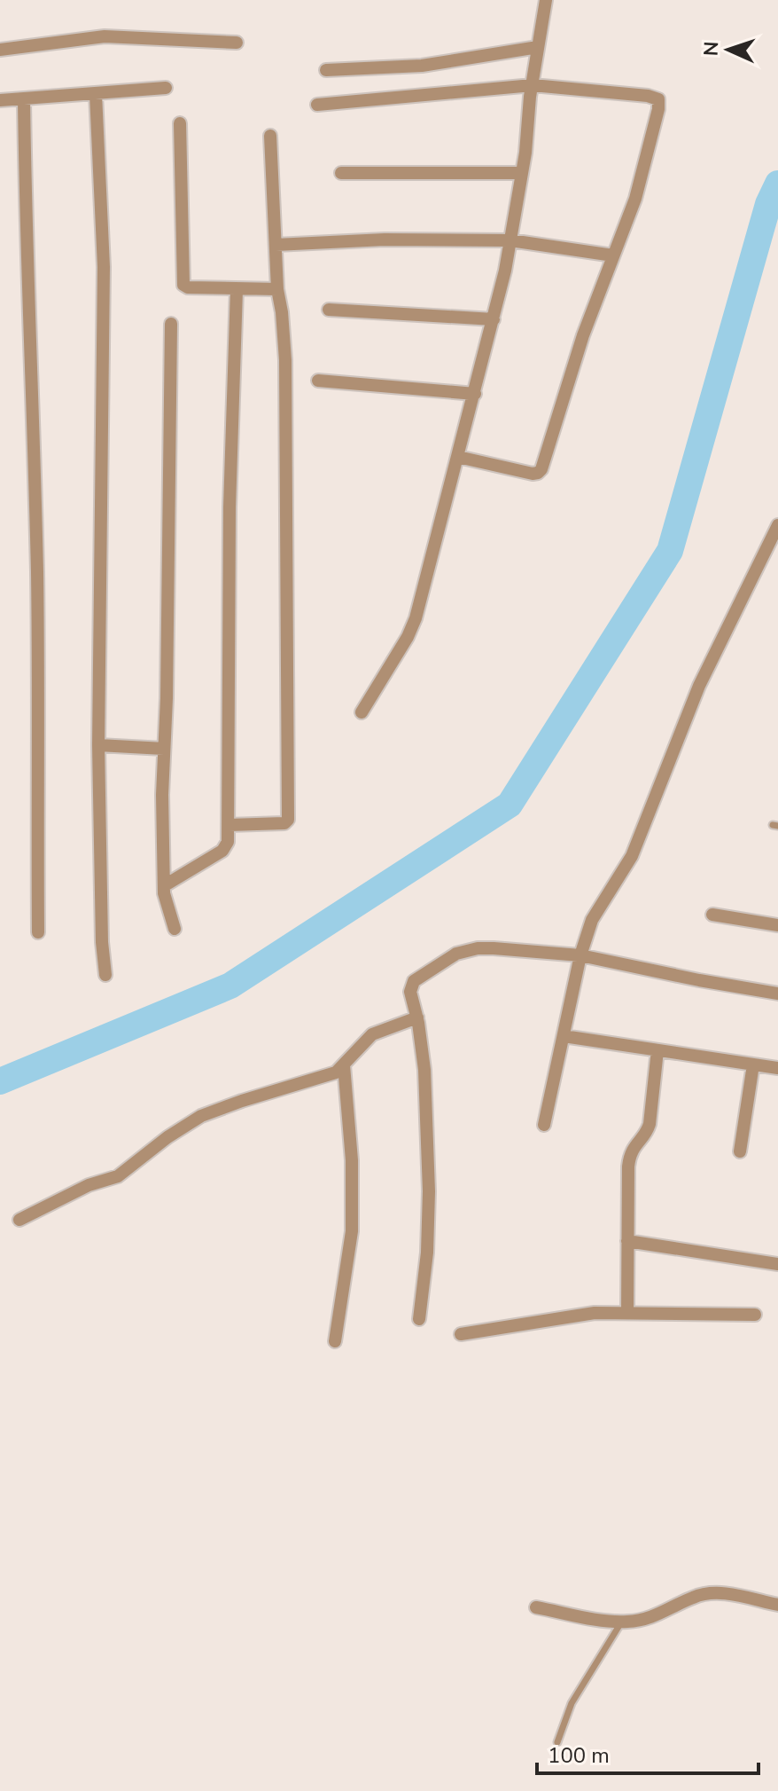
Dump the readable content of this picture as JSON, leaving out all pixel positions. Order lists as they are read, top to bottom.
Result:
{
  "scale_bar": "100 m",
  "north": "left"
}
